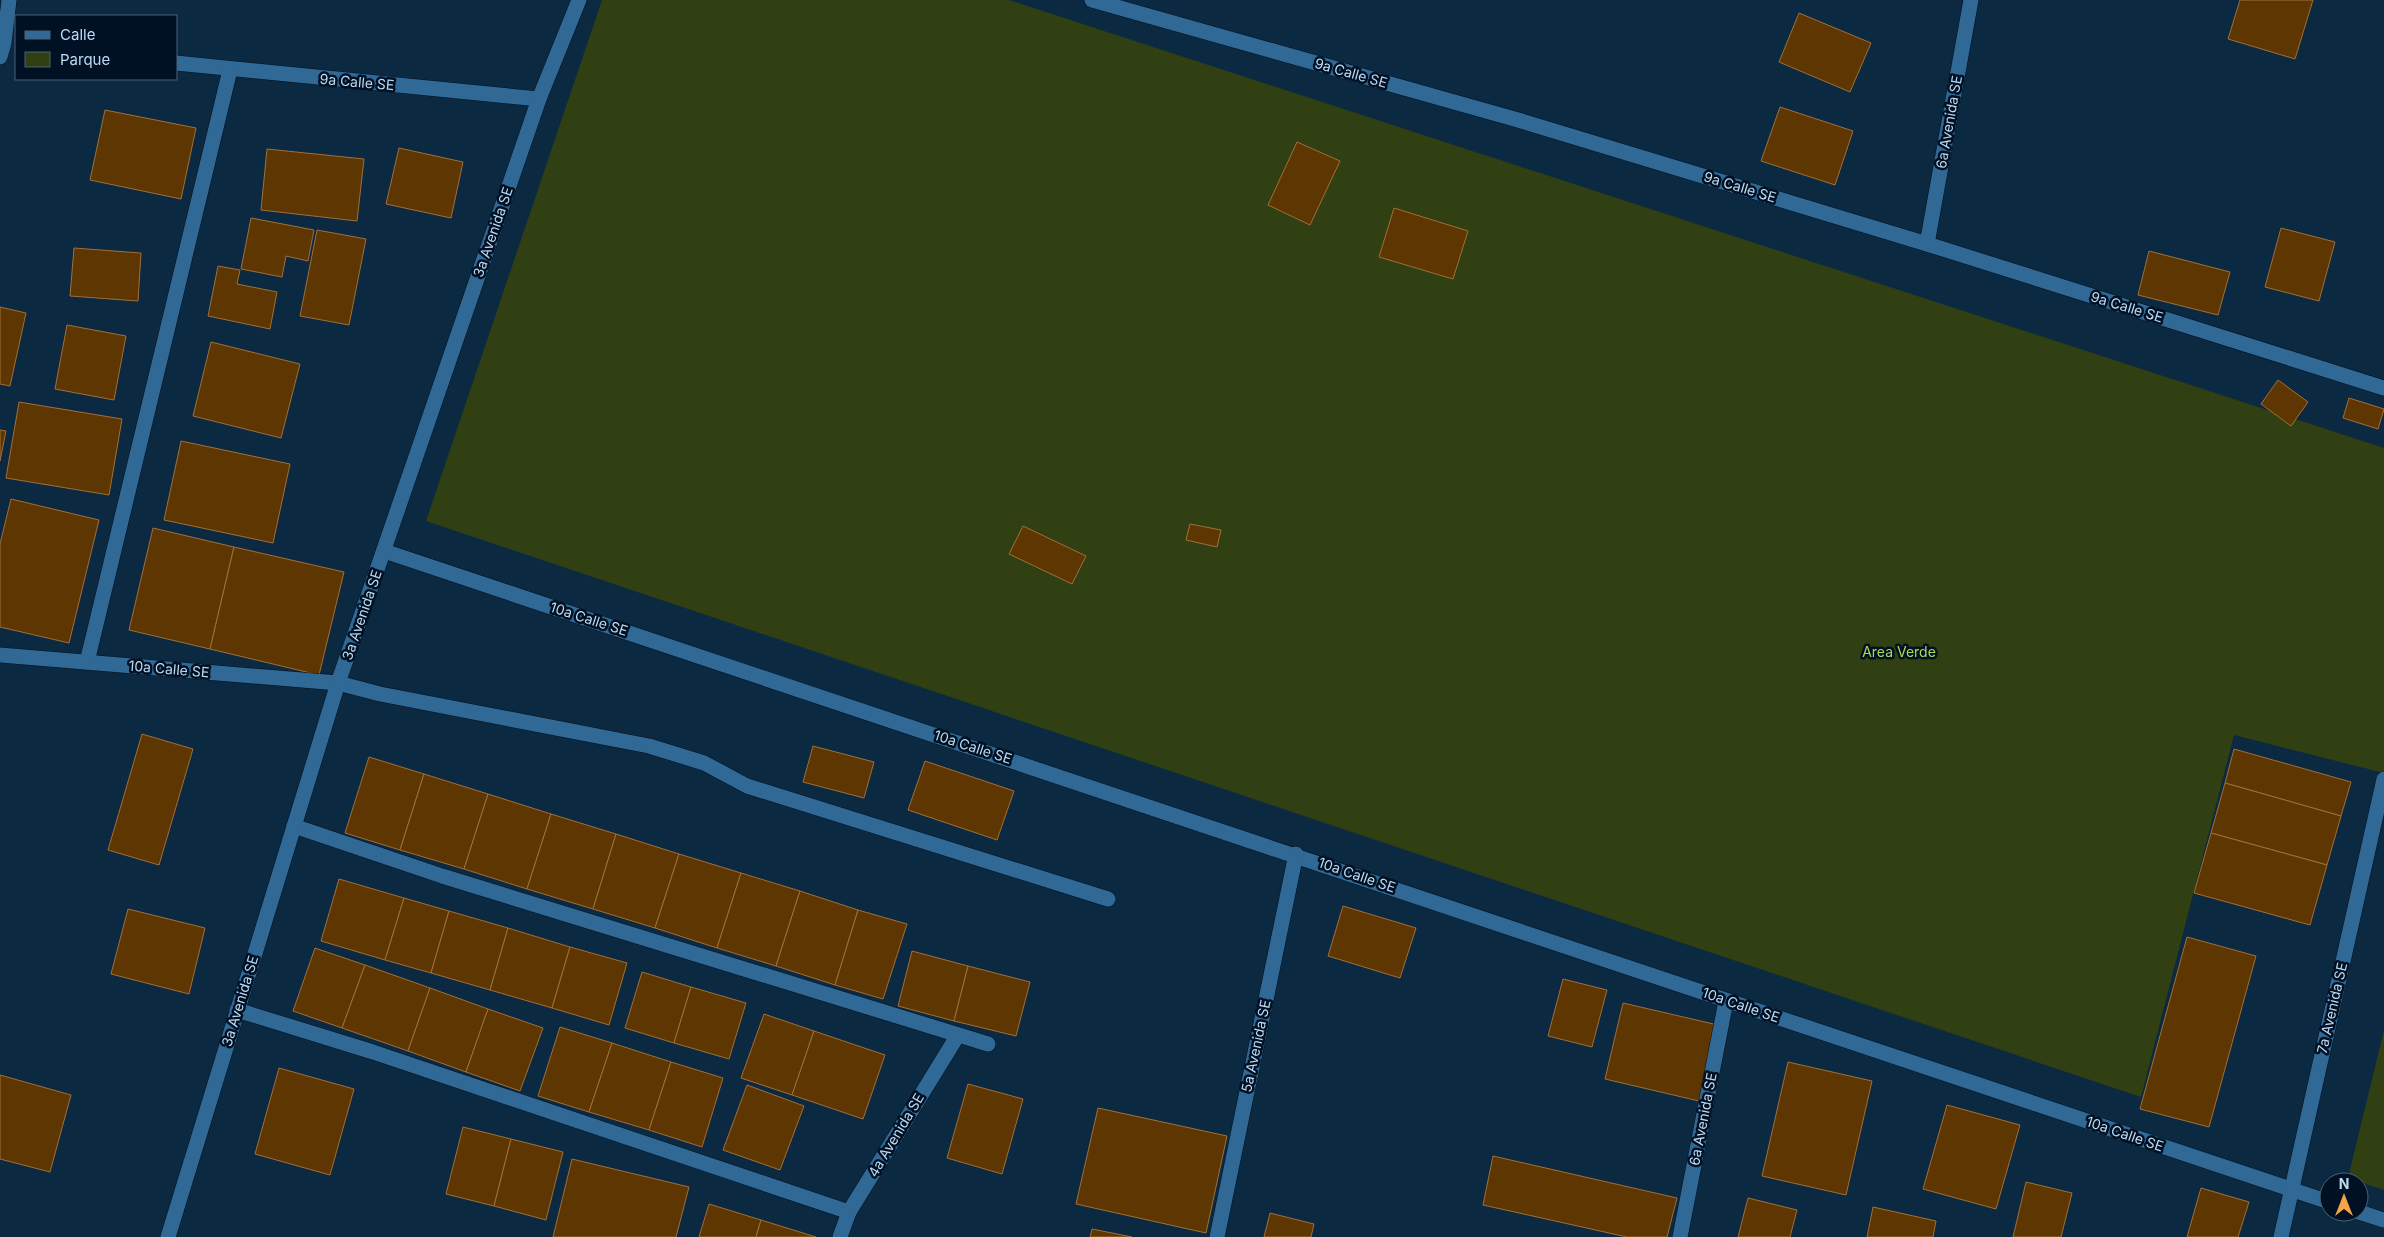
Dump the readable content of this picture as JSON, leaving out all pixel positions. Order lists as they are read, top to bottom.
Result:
{
  "streets": {
    "street": [
      "9a Calle SE",
      "6a Avenida SE",
      "3a Avenida SE",
      "10a Calle SE",
      "7a Avenida SE",
      "5a Avenida SE",
      "4a Avenida SE"
    ]
  },
  "crossings": [
    ["9a Calle SE", "6a Avenida SE"],
    ["9a Calle SE", "3a Avenida SE"],
    ["6a Avenida SE", "10a Calle SE"],
    ["3a Avenida SE", "10a Calle SE"],
    ["10a Calle SE", "7a Avenida SE"],
    ["10a Calle SE", "5a Avenida SE"]
  ],
  "parks": ["Area Verde"],
  "legend": ["Calle", "Parque"],
  "north": "top"
}
